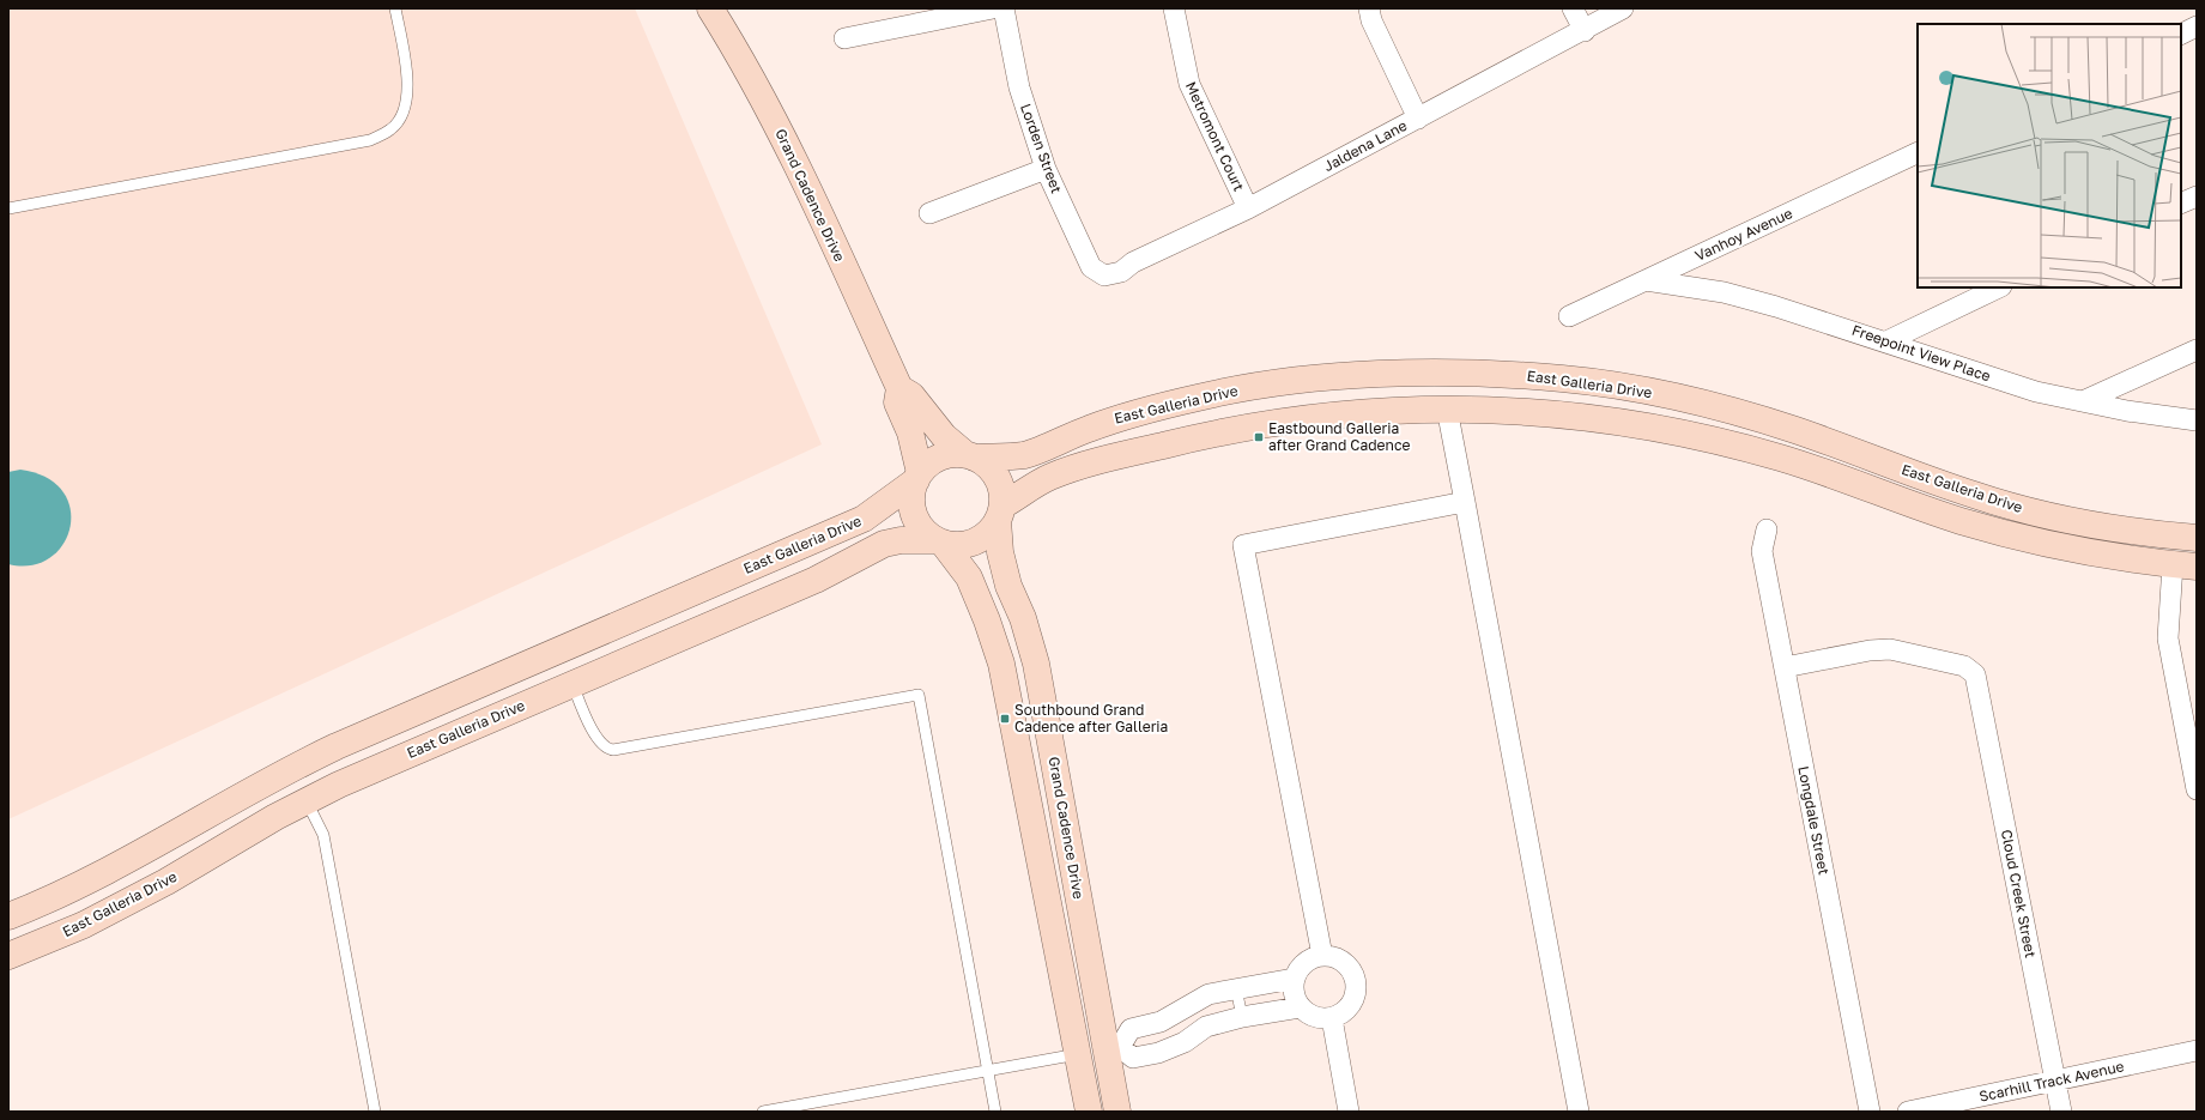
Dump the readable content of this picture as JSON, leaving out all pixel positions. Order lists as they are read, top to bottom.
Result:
{
  "streets": {
    "main road": ["Grand Cadence Drive", "East Galleria Drive"],
    "street": [
      "Metromont Court",
      "Jaldena Lane",
      "Lorden Street",
      "Vanhoy Avenue",
      "Freepoint View Place",
      "Longdale Street",
      "Cloud Creek Street",
      "Scarhill Track Avenue"
    ]
  },
  "crossings": [
    ["Metromont Court", "Jaldena Lane"],
    ["Jaldena Lane", "Lorden Street"],
    ["Grand Cadence Drive", "East Galleria Drive"],
    ["Vanhoy Avenue", "Freepoint View Place"],
    ["Longdale Street", "Cloud Creek Street"],
    ["Cloud Creek Street", "Scarhill Track Avenue"]
  ],
  "places": {
    "transit": ["Eastbound Galleria after Grand Cadence", "Southbound Grand Cadence after Galleria"]
  }
}
